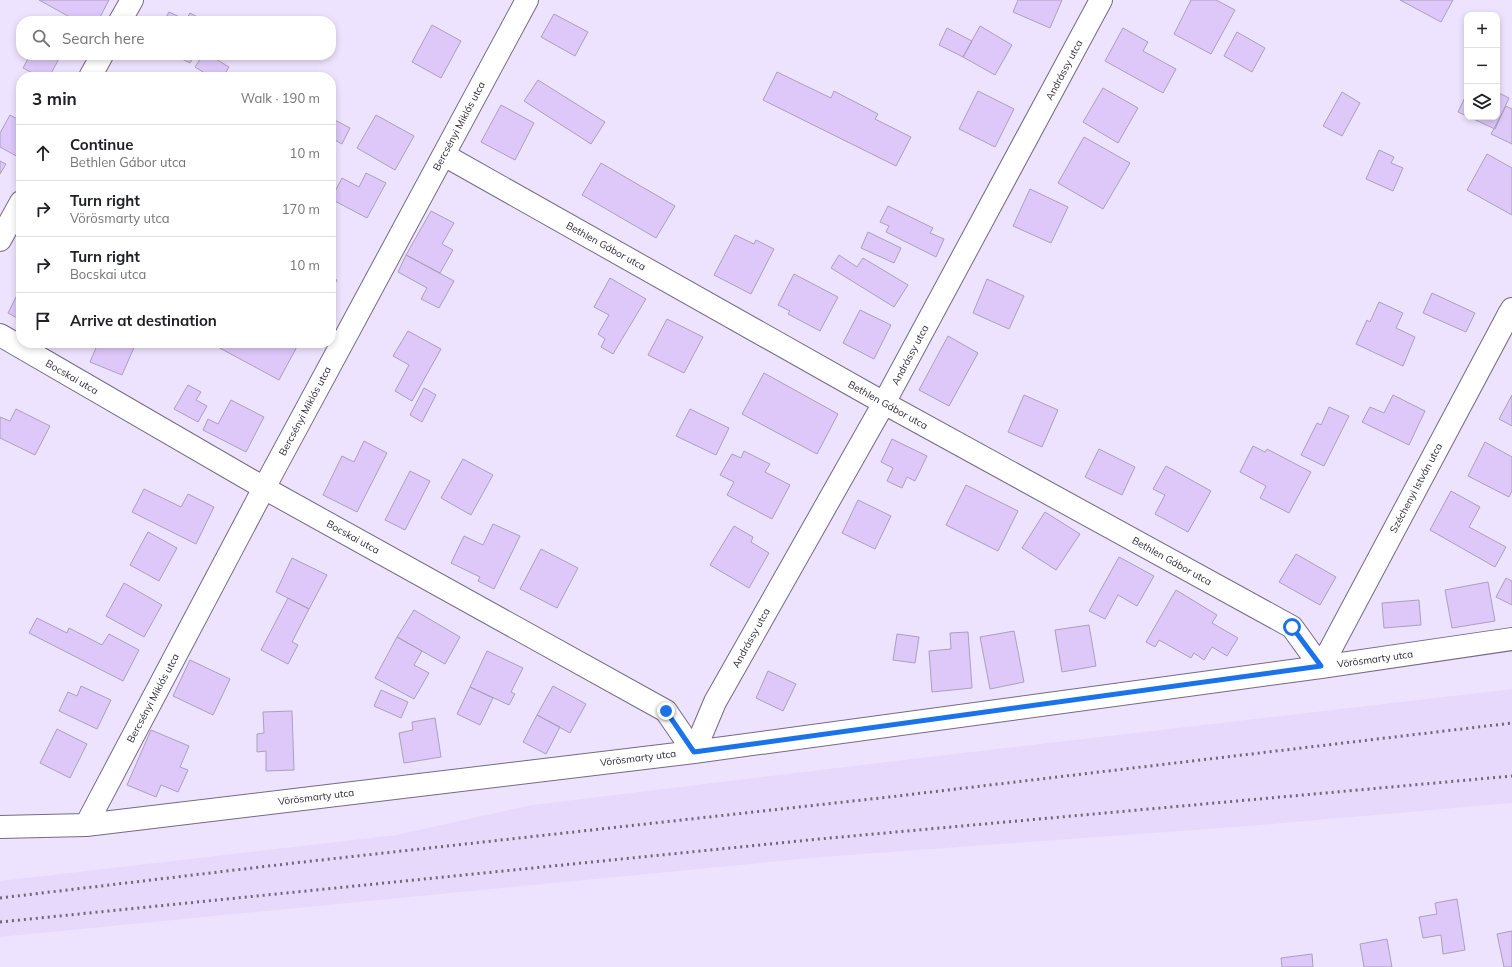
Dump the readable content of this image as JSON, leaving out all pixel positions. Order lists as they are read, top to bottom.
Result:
{
  "streets": {
    "street": [
      "Andrássy utca",
      "Bercsényi Miklós utca",
      "Bethlen Gábor utca",
      "Bocskai utca",
      "Széchenyi István utca",
      "Vörösmarty utca"
    ]
  },
  "crossings": [
    ["Andrássy utca", "Bethlen Gábor utca"],
    ["Andrássy utca", "Bocskai utca"],
    ["Andrássy utca", "Vörösmarty utca"],
    ["Bercsényi Miklós utca", "Bethlen Gábor utca"],
    ["Bercsényi Miklós utca", "Bocskai utca"],
    ["Bercsényi Miklós utca", "Vörösmarty utca"],
    ["Bethlen Gábor utca", "Széchenyi István utca"],
    ["Bethlen Gábor utca", "Vörösmarty utca"],
    ["Bocskai utca", "Vörösmarty utca"],
    ["Széchenyi István utca", "Vörösmarty utca"]
  ],
  "page": {
    "map_buttons": ["+", "−"],
    "search": "Search here",
    "heading": ["3 min", "Walk · 190 m"],
    "list": [
      ["Continue", "Bethlen Gábor utca", "10 m"],
      ["Turn right", "Vörösmarty utca", "170 m"],
      ["Turn right", "Bocskai utca", "10 m"],
      "Arrive at destination"
    ]
  }
}
